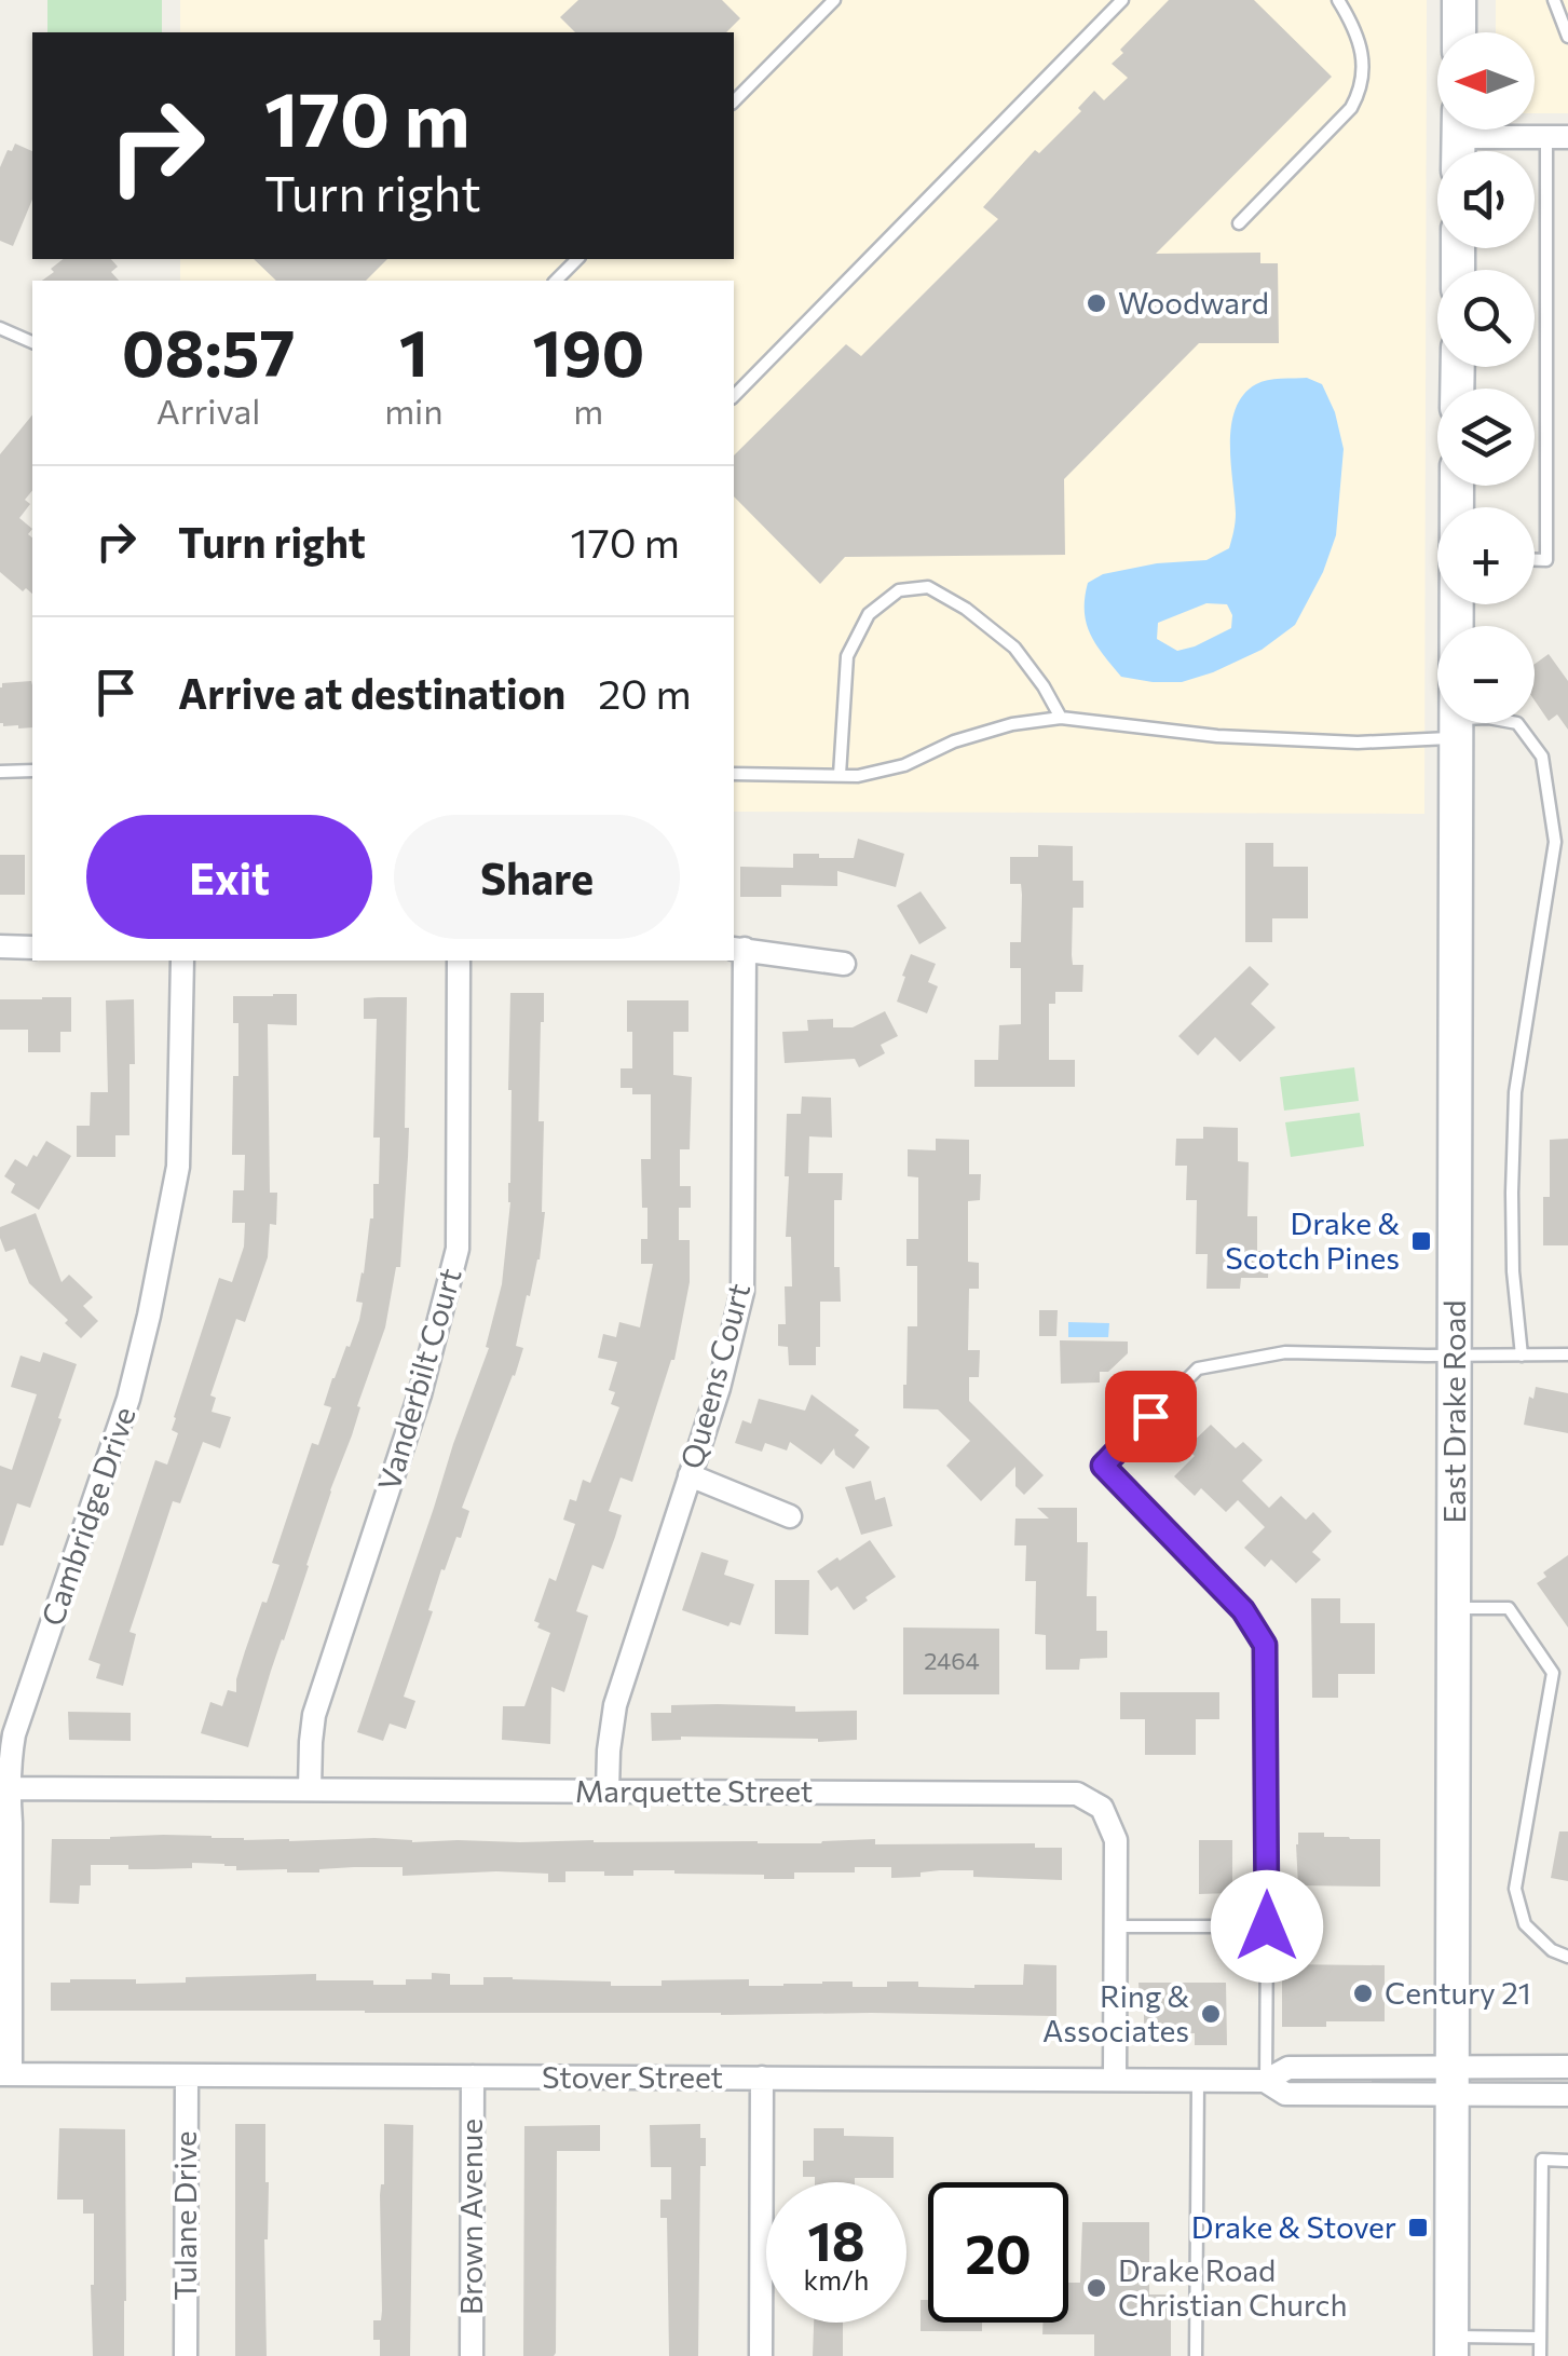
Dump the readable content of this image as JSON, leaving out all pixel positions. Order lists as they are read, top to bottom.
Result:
{
  "streets": {
    "main road": ["East Drake Road"],
    "street": [
      "Queens Court",
      "Vanderbilt Court",
      "Cambridge Drive",
      "Marquette Street",
      "Stover Street",
      "Tulane Drive",
      "Brown Avenue"
    ]
  },
  "crossings": [
    ["Queens Court", "Marquette Street"],
    ["Vanderbilt Court", "Marquette Street"],
    ["East Drake Road", "Stover Street"],
    ["Cambridge Drive", "Marquette Street"],
    ["Cambridge Drive", "Stover Street"],
    ["Marquette Street", "Stover Street"],
    ["Stover Street", "Tulane Drive"],
    ["Stover Street", "Brown Avenue"]
  ],
  "places": {
    "other": [
      "Woodward",
      "Century 21",
      "Ring & Associates",
      "Drake Road Christian Church"
    ],
    "transit": ["Drake & Scotch Pines", "Drake & Stover"]
  },
  "house_numbers": ["2464"],
  "north": "left",
  "page": {
    "map_buttons": ["+", "−"],
    "turn": ["170 m", "Turn right"],
    "eta": [
      "08:57",
      "Arrival",
      "1",
      "min",
      "190",
      "m"
    ],
    "list": [
      {
        "name": "Turn right",
        "value": "170 m"
      },
      {
        "name": "Arrive at destination",
        "value": "20 m"
      }
    ],
    "buttons": ["Exit", "Share"],
    "speed": "18 km/h",
    "limit": "20"
  }
}
